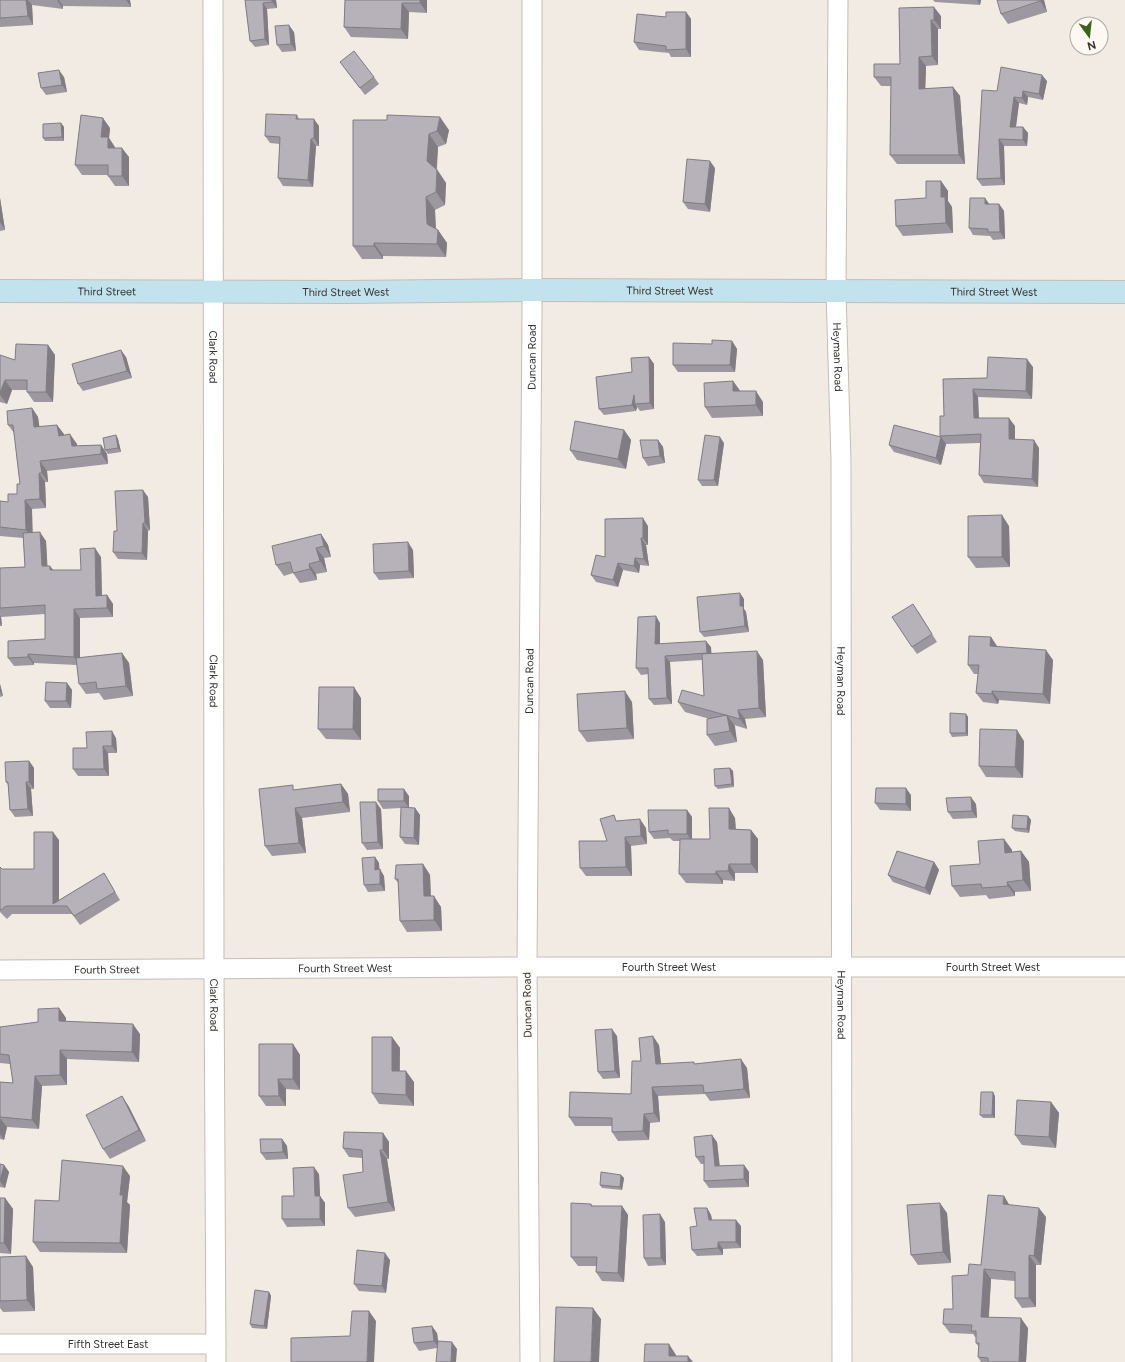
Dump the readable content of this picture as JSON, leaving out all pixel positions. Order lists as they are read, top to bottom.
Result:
{
  "streets": {
    "main road": ["Third Street West", "Third Street"],
    "street": [
      "Clark Road",
      "Duncan Road",
      "Heyman Road",
      "Fourth Street West",
      "Fourth Street",
      "Fifth Street East"
    ]
  },
  "crossings": [
    ["Third Street West", "Third Street"],
    ["Third Street West", "Clark Road"],
    ["Third Street West", "Duncan Road"],
    ["Third Street West", "Heyman Road"],
    ["Third Street", "Clark Road"],
    ["Clark Road", "Fourth Street West"],
    ["Clark Road", "Fourth Street"],
    ["Clark Road", "Fifth Street East"],
    ["Duncan Road", "Fourth Street West"],
    ["Heyman Road", "Fourth Street West"],
    ["Fourth Street West", "Fourth Street"]
  ],
  "north": "bottom"
}
